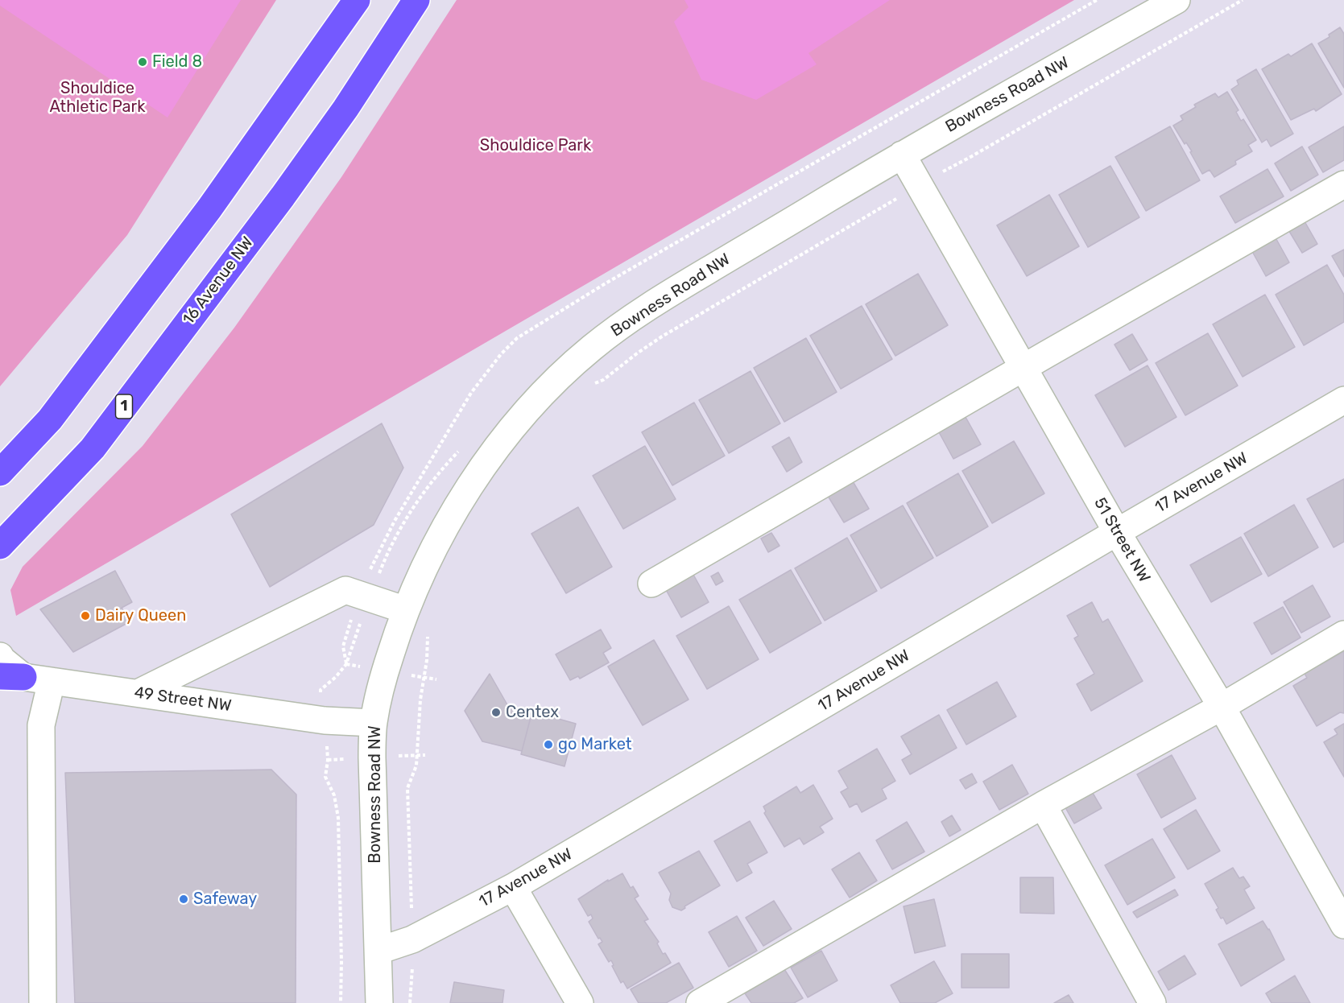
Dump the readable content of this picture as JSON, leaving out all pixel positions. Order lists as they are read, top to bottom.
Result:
{
  "streets": {
    "highway": ["16 Avenue NW", "1"],
    "street": [
      "Bowness Road NW",
      "17 Avenue NW",
      "51 Street NW",
      "49 Street NW"
    ]
  },
  "crossings": [
    ["Bowness Road NW", "17 Avenue NW"],
    ["Bowness Road NW", "51 Street NW"],
    ["Bowness Road NW", "49 Street NW"],
    ["17 Avenue NW", "51 Street NW"]
  ],
  "parks": ["Shouldice Athletic Park", "Shouldice Park"],
  "places": [
    "Field 8",
    "Dairy Queen",
    "Centex",
    "go Market",
    "Safeway"
  ]
}
